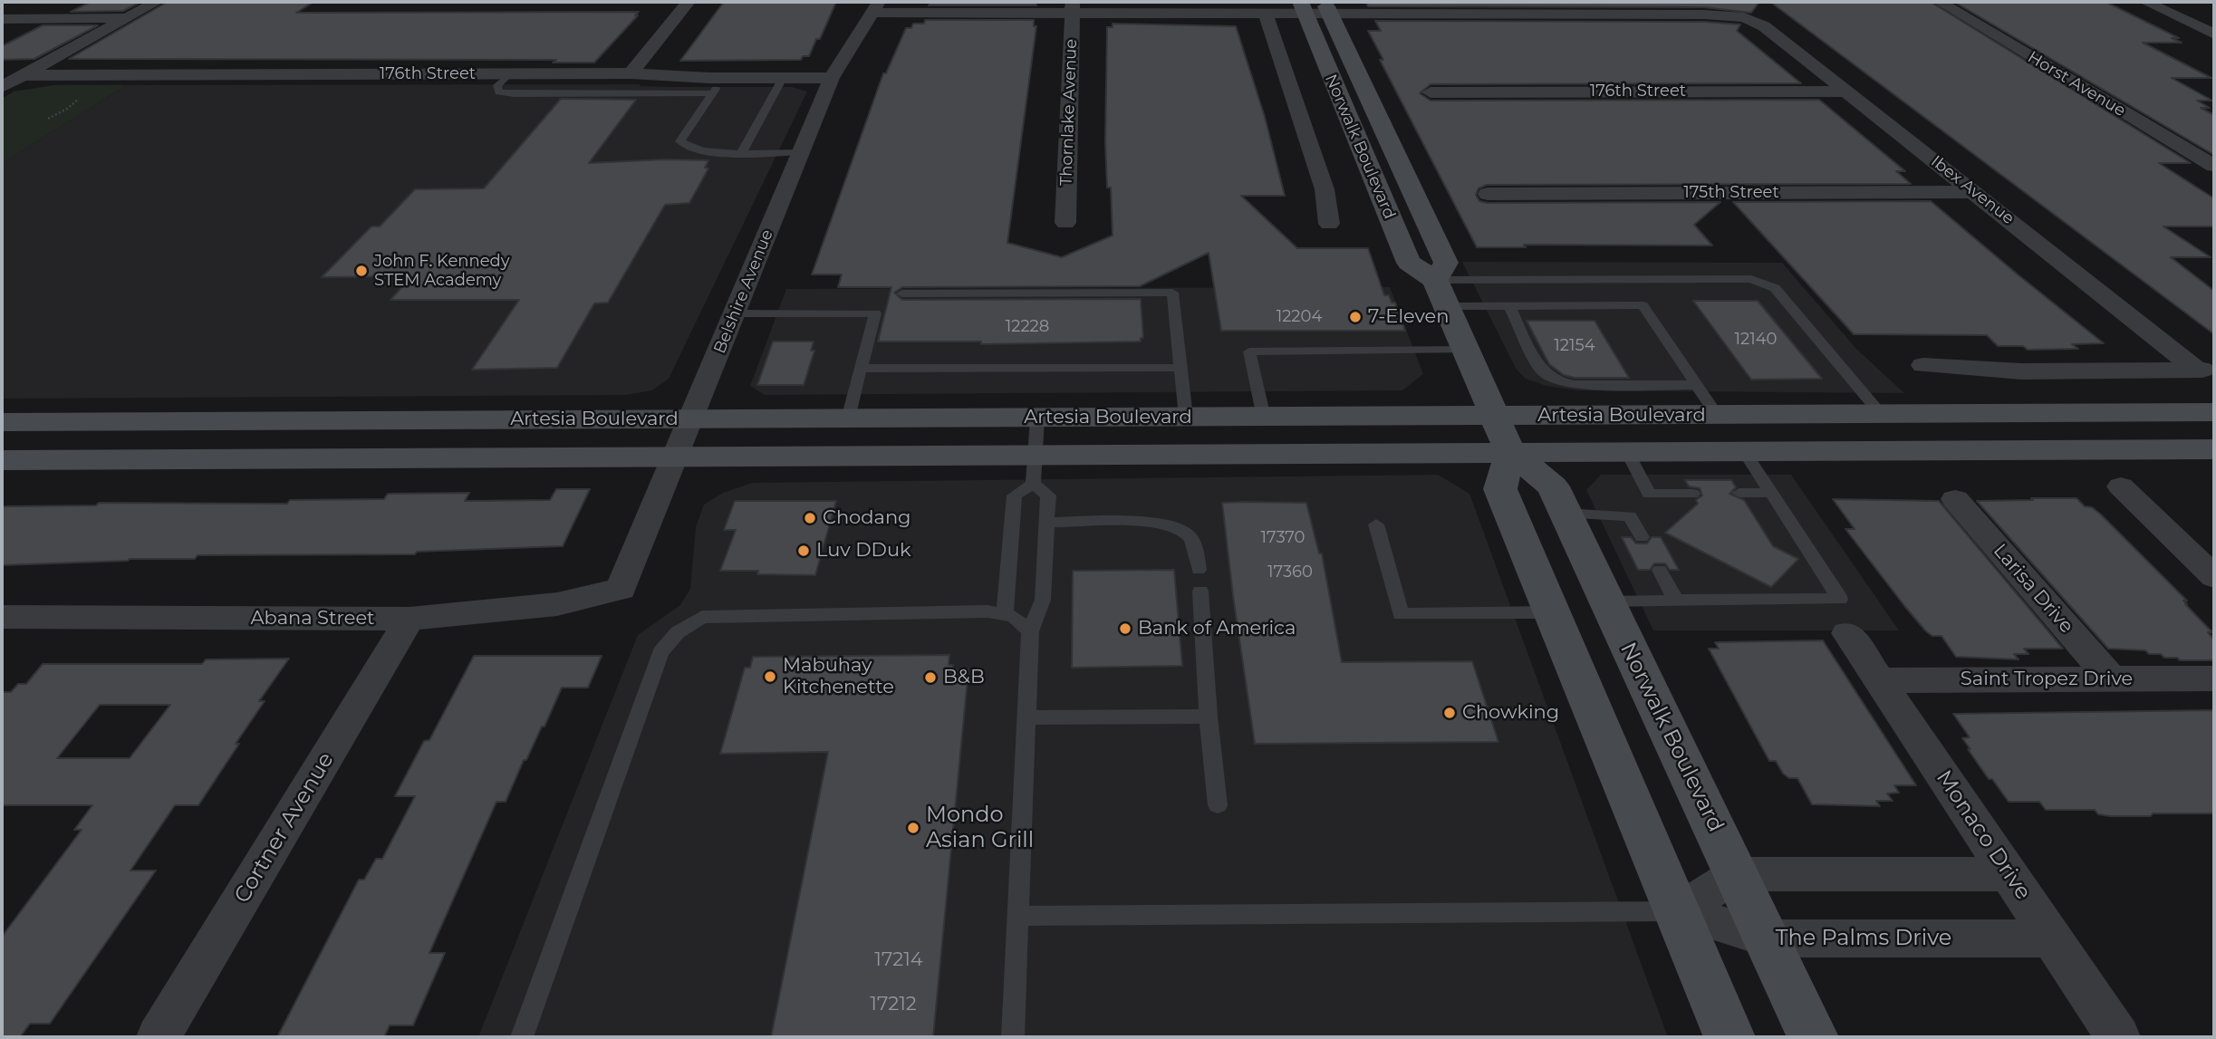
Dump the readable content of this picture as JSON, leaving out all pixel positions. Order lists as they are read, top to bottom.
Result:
{
  "streets": {
    "main road": ["Norwalk Boulevard", "Artesia Boulevard"],
    "street": [
      "176th Street",
      "Horst Avenue",
      "Thornlake Avenue",
      "Ibex Avenue",
      "175th Street",
      "Belshire Avenue",
      "Larisa Drive",
      "Abana Street",
      "Saint Tropez Drive",
      "Cortner Avenue",
      "Monaco Drive",
      "The Palms Drive"
    ]
  },
  "crossings": [
    ["176th Street", "Ibex Avenue"],
    ["176th Street", "Belshire Avenue"],
    ["Norwalk Boulevard", "Ibex Avenue"],
    ["Norwalk Boulevard", "Artesia Boulevard"],
    ["Norwalk Boulevard", "The Palms Drive"],
    ["Ibex Avenue", "175th Street"],
    ["Belshire Avenue", "Artesia Boulevard"],
    ["Belshire Avenue", "Abana Street"],
    ["Larisa Drive", "Saint Tropez Drive"],
    ["Abana Street", "Cortner Avenue"],
    ["Saint Tropez Drive", "Monaco Drive"],
    ["Monaco Drive", "The Palms Drive"]
  ],
  "places": [
    "John F. Kennedy STEM Academy",
    "7-Eleven",
    "Chodang",
    "Luv DDuk",
    "Bank of America",
    "Mabuhay Kitchenette",
    "B&B",
    "Chowking",
    "Mondo Asian Grill"
  ],
  "house_numbers": [
    "12204",
    "12228",
    "12140",
    "12154",
    "17370",
    "17360",
    "17214",
    "17212"
  ]
}
